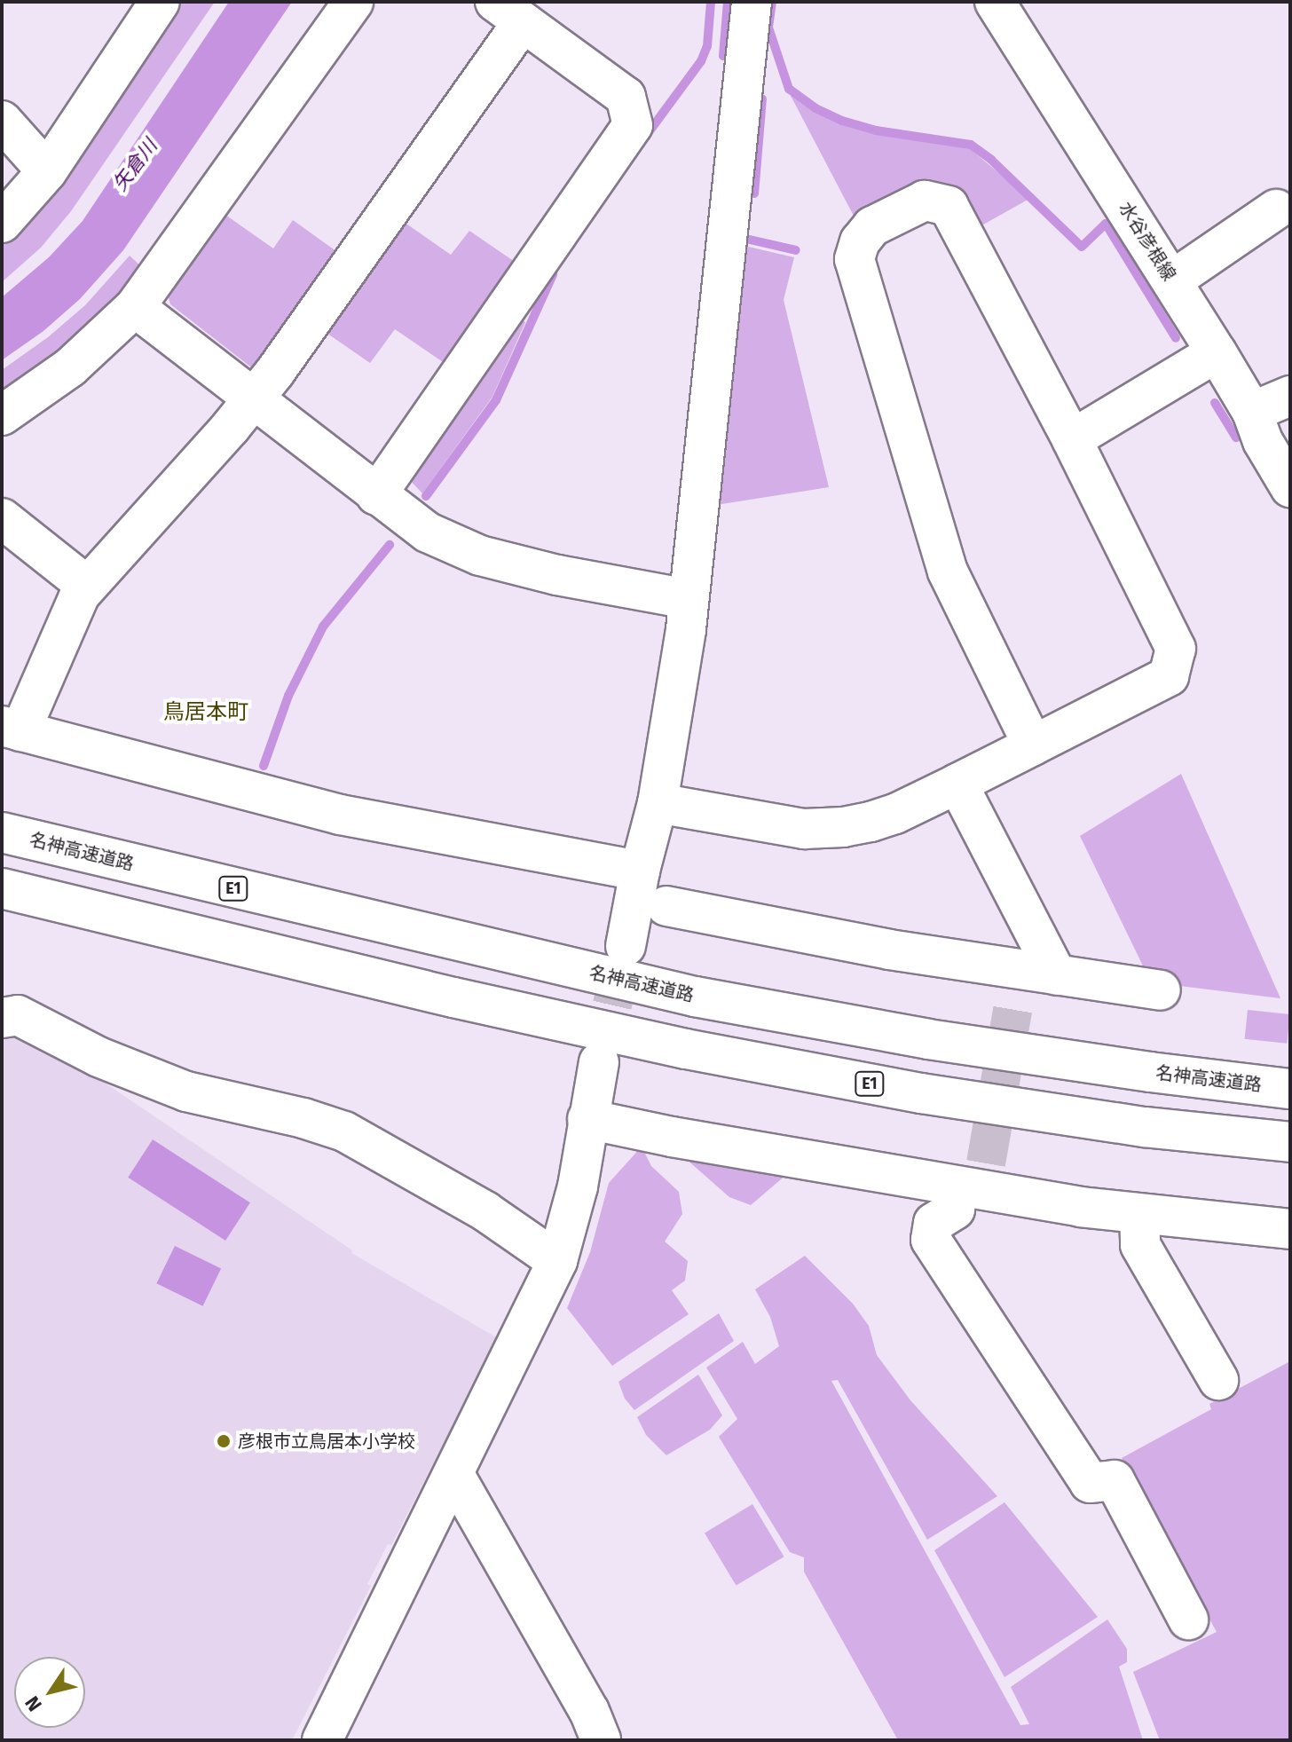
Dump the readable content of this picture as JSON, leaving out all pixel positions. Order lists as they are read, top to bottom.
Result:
{
  "streets": {
    "main road": ["水谷彦根線", "名神高速道路", "E1"]
  },
  "districts": ["鳥居本町"],
  "water": ["矢倉川"],
  "places": ["彦根市立鳥居本小学校"],
  "north": "bottom left"
}
